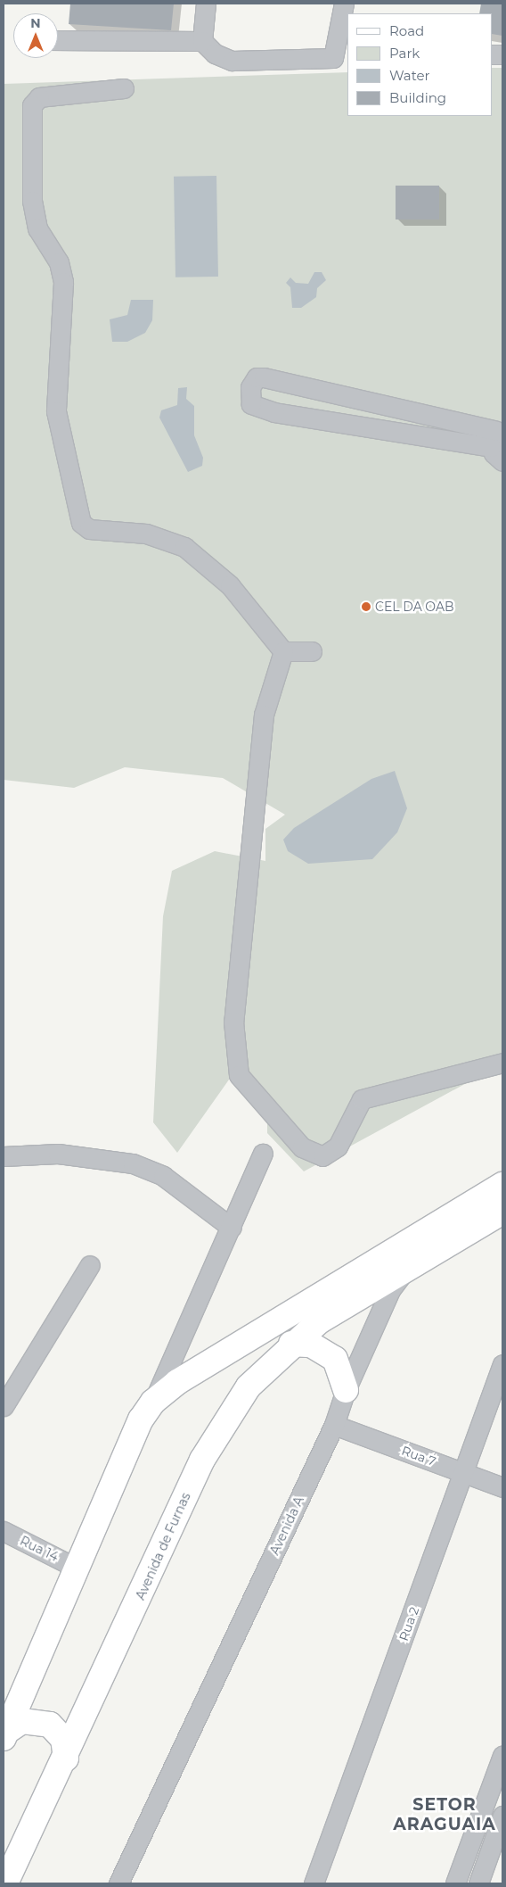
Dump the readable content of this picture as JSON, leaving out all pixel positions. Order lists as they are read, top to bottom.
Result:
{
  "streets": {
    "main road": ["Avenida A", "Avenida de Furnas"],
    "street": ["Rua 7", "Rua 14", "Rua 2"]
  },
  "crossings": [
    ["Rua 7", "Avenida A"],
    ["Rua 7", "Rua 2"],
    ["Avenida A", "Avenida de Furnas"]
  ],
  "districts": ["SETOR ARAGUAIA"],
  "places": ["CEL DA OAB"],
  "legend": [
    "Road",
    "Park",
    "Water",
    "Building"
  ],
  "north": "top"
}
